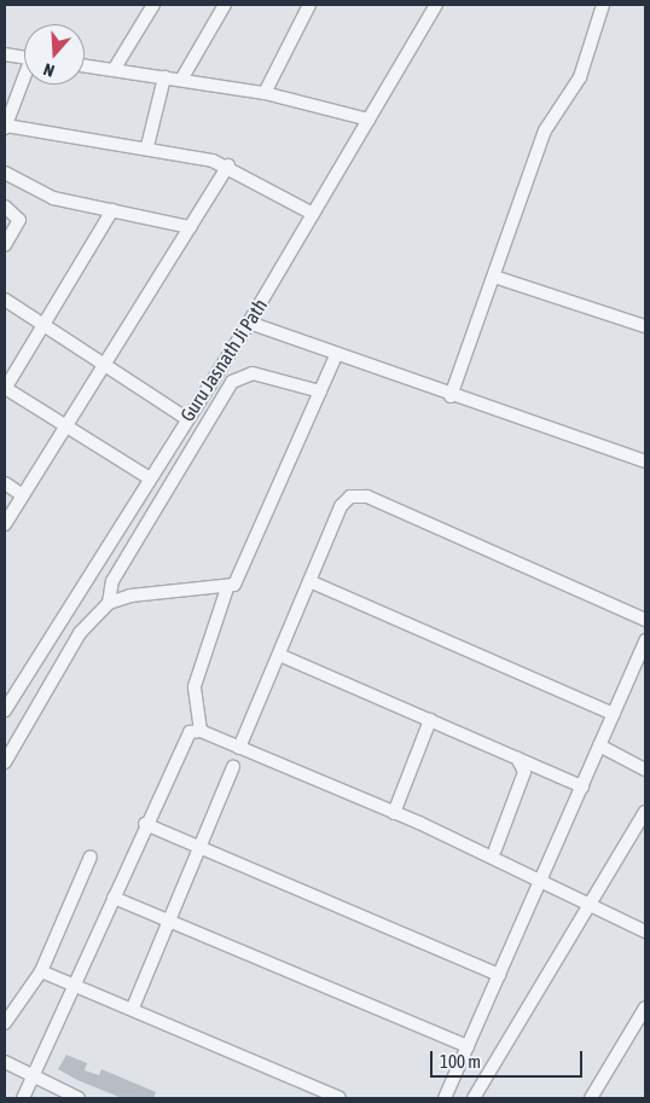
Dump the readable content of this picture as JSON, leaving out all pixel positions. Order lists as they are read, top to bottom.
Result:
{
  "streets": {
    "street": ["Guru Jasnath Ji Path"]
  },
  "scale_bar": "100 m",
  "north": "bottom"
}
